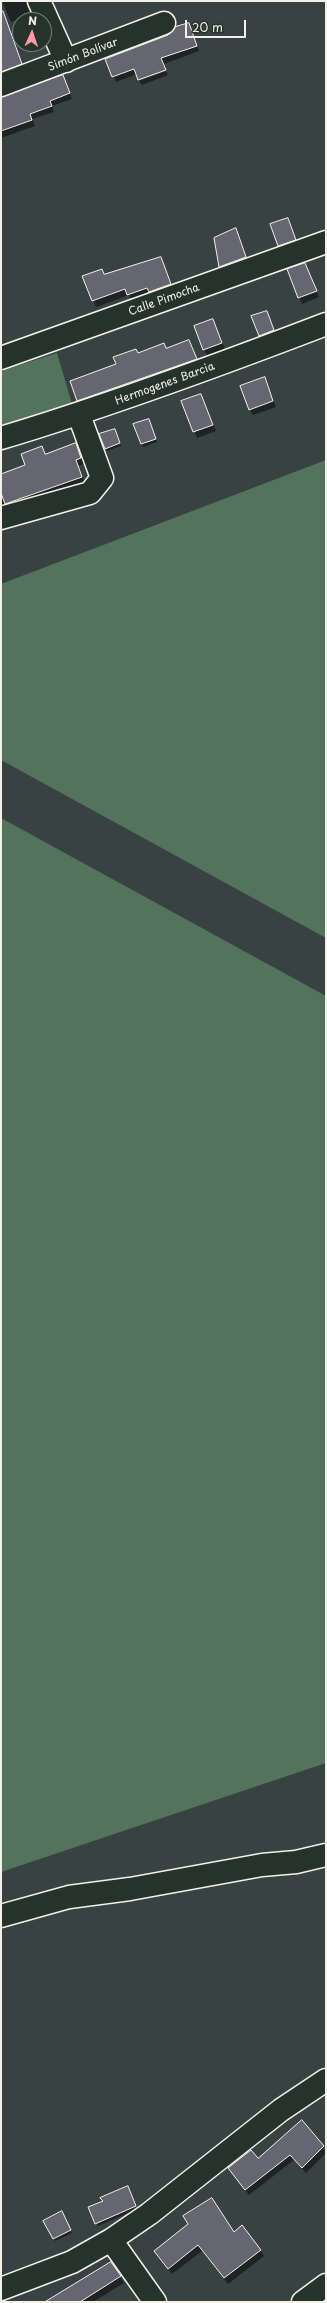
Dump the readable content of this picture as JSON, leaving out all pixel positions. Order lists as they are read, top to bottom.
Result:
{
  "streets": {
    "street": ["Simón Bolívar", "Calle Pimocha", "Hermogenes Barcia"]
  },
  "scale_bar": "20 m",
  "north": "top"
}
